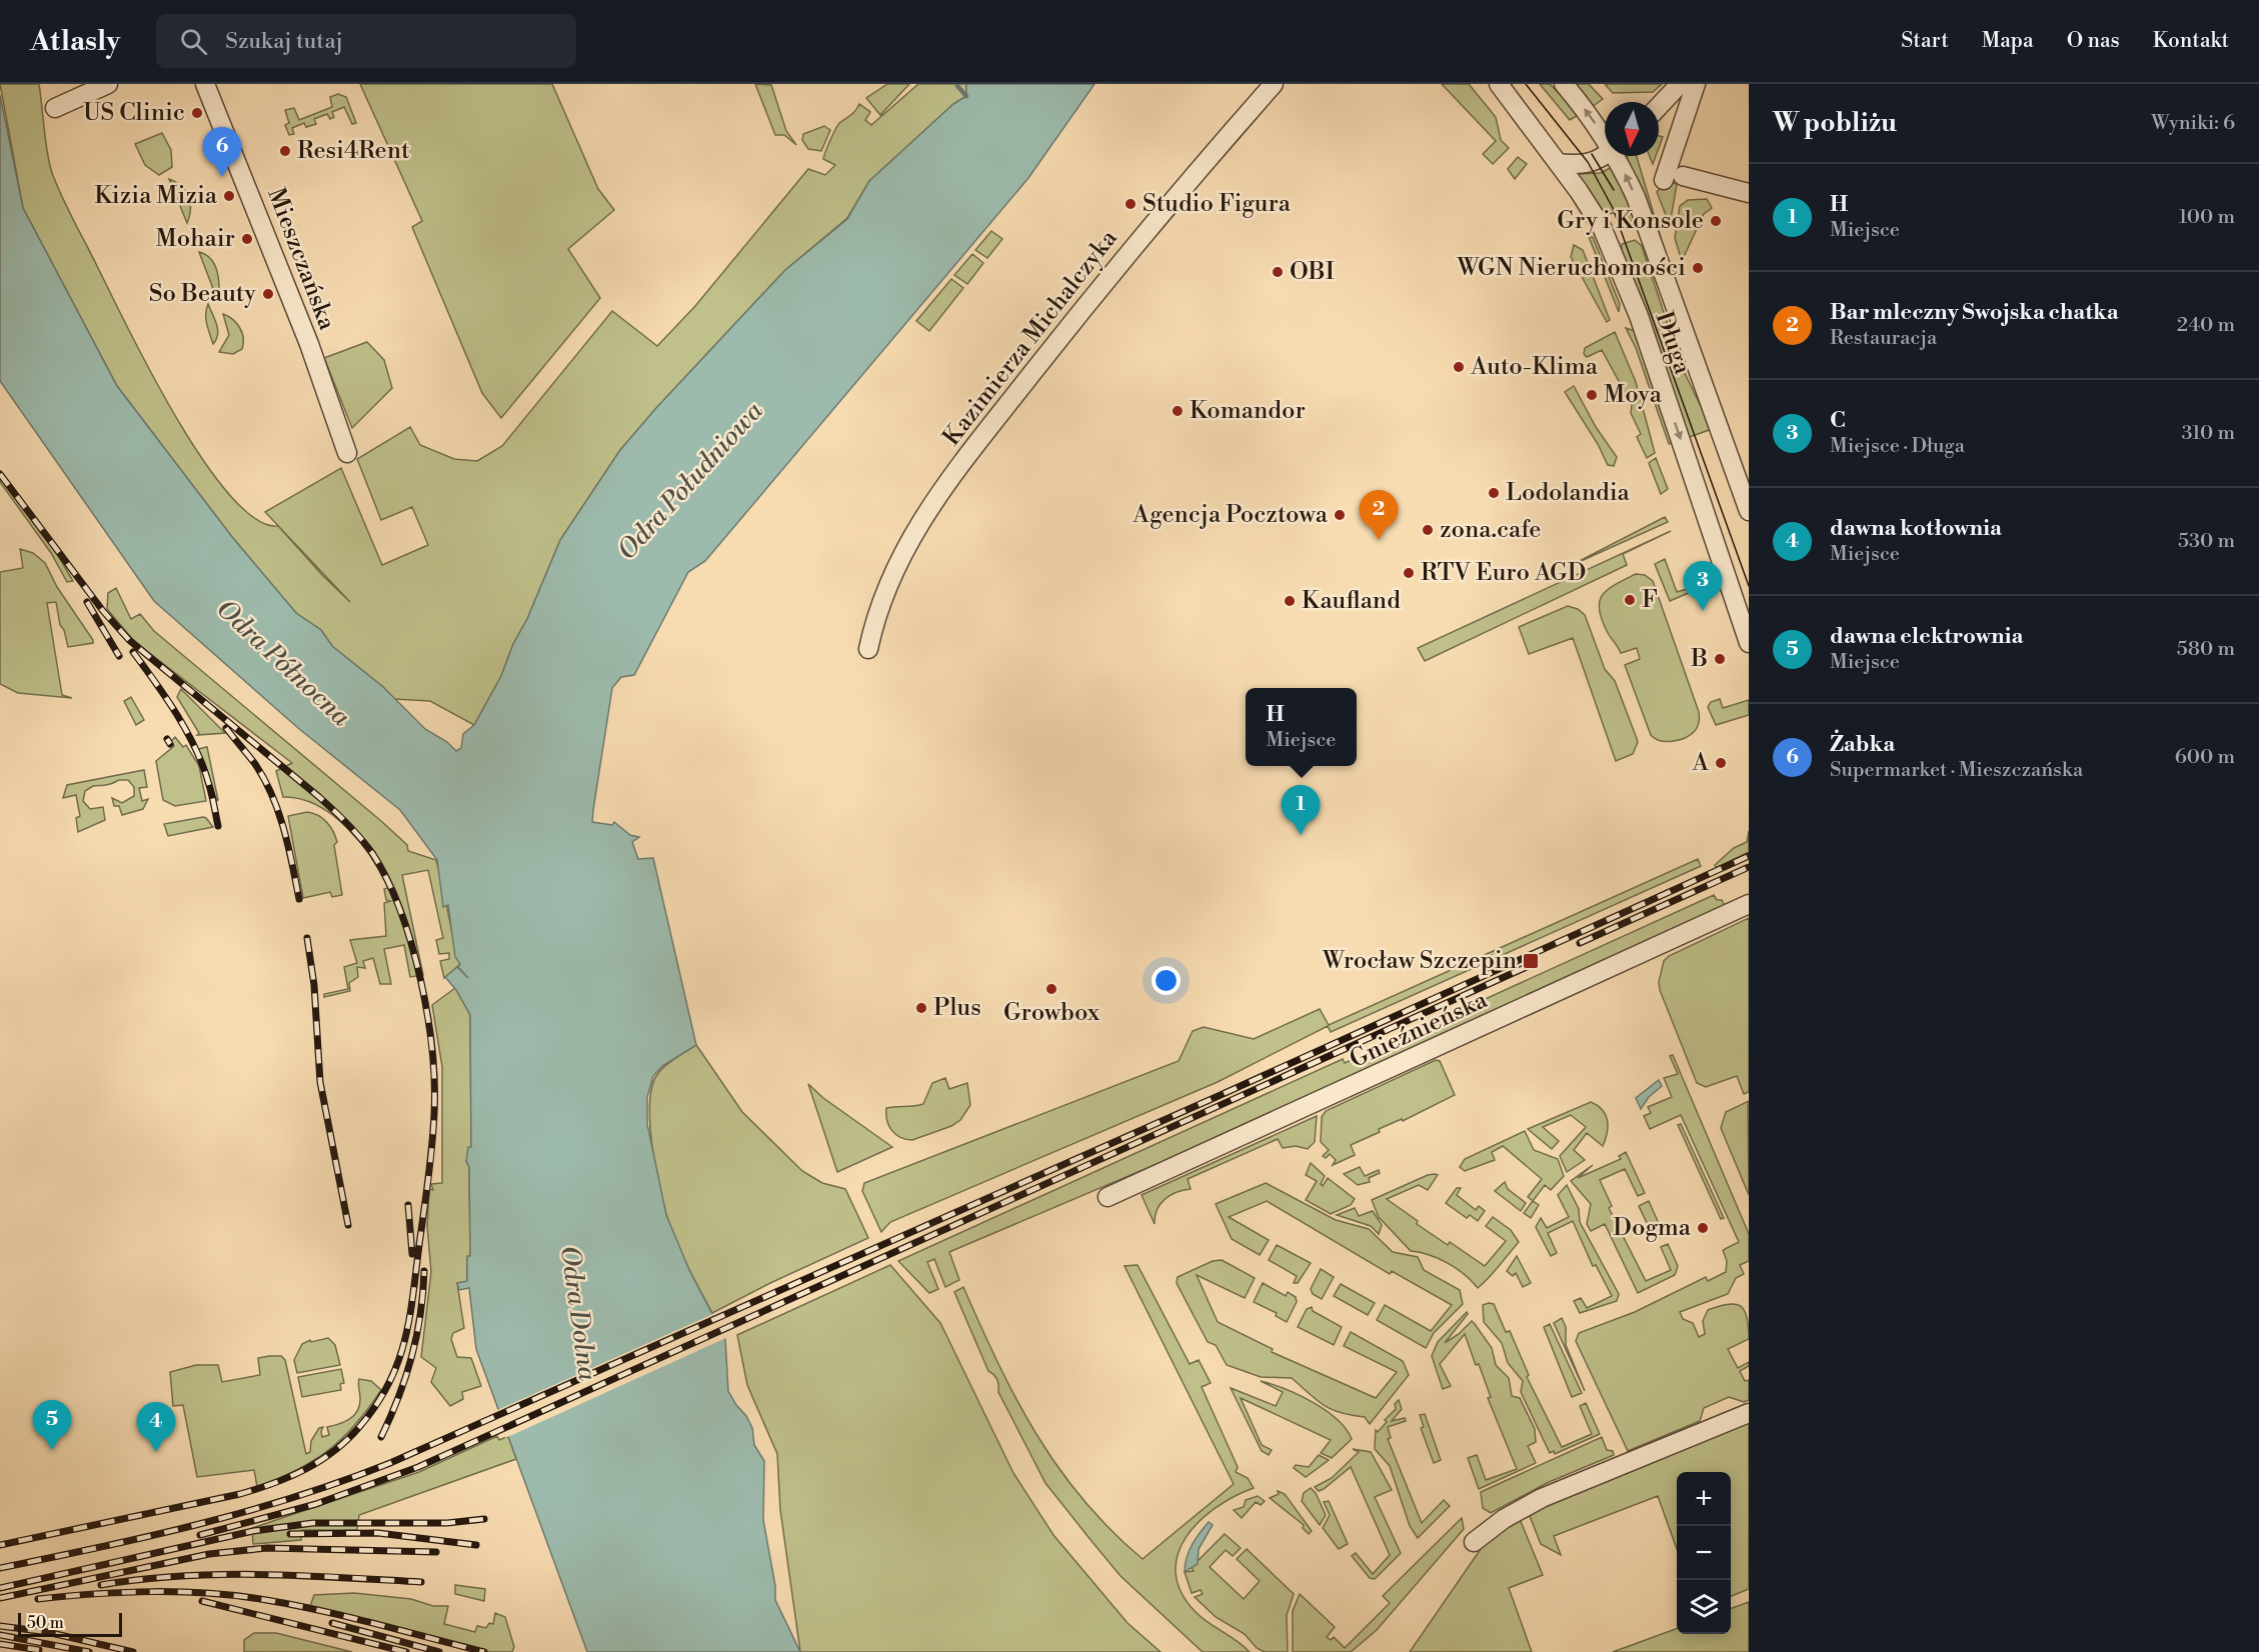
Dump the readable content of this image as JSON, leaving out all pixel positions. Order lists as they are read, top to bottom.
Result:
{
  "streets": {
    "street": [
      "Mieszczańska",
      "Kazimierza Michalczyka",
      "Długa",
      "Gnieźnieńska"
    ]
  },
  "water": ["Odra Południowa", "Odra Północna", "Odra Dolna"],
  "places": {
    "other": [
      "US Clinic",
      "Resi4Rent",
      "Kizia Mizia",
      "Studio Figura",
      "Gry i Konsole",
      "Mohair",
      "WGN Nieruchomości",
      "OBI",
      "So Beauty",
      "Auto-Klima",
      "Moya",
      "Komandor",
      "Lodolandia",
      "Agencja Pocztowa",
      "zona.cafe",
      "RTV Euro AGD",
      "F",
      "Kaufland",
      "B",
      "A",
      "Growbox",
      "Plus",
      "Dogma"
    ],
    "transit": ["Wrocław Szczepin"]
  },
  "scale_bar": "50 m",
  "north": "bottom",
  "page": {
    "header": "Atlasly",
    "search": "Szukaj tutaj",
    "nav": [
      "Start",
      "Mapa",
      "O nas",
      "Kontakt"
    ],
    "heading": ["W pobliżu", "Wyniki: 6"],
    "pins": [
      "6",
      "2",
      "3",
      "1",
      "5",
      "4"
    ],
    "list": [
      {
        "mark": "1",
        "name": "H",
        "note": "Miejsce",
        "value": "100 m"
      },
      {
        "mark": "2",
        "name": "Bar mleczny Swojska chatka",
        "note": "Restauracja",
        "value": "240 m"
      },
      {
        "mark": "3",
        "name": "C",
        "note": "Miejsce · Długa",
        "value": "310 m"
      },
      {
        "mark": "4",
        "name": "dawna kotłownia",
        "note": "Miejsce",
        "value": "530 m"
      },
      {
        "mark": "5",
        "name": "dawna elektrownia",
        "note": "Miejsce",
        "value": "580 m"
      },
      {
        "mark": "6",
        "name": "Żabka",
        "note": "Supermarket · Mieszczańska",
        "value": "600 m"
      }
    ],
    "popup": ["H", "Miejsce"],
    "map_buttons": ["+", "−"],
    "scale": "50 m"
  }
}
